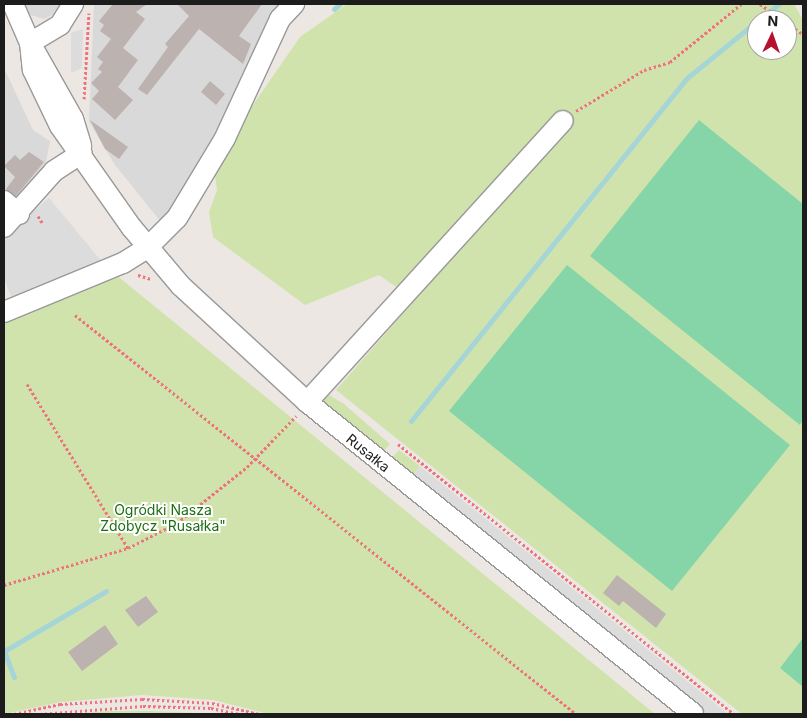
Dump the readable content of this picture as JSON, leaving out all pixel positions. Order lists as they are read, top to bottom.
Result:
{
  "streets": {
    "street": ["Rusałka"]
  },
  "parks": ["Ogródki Nasza Zdobycz \"Rusałka\""],
  "north": "top"
}
